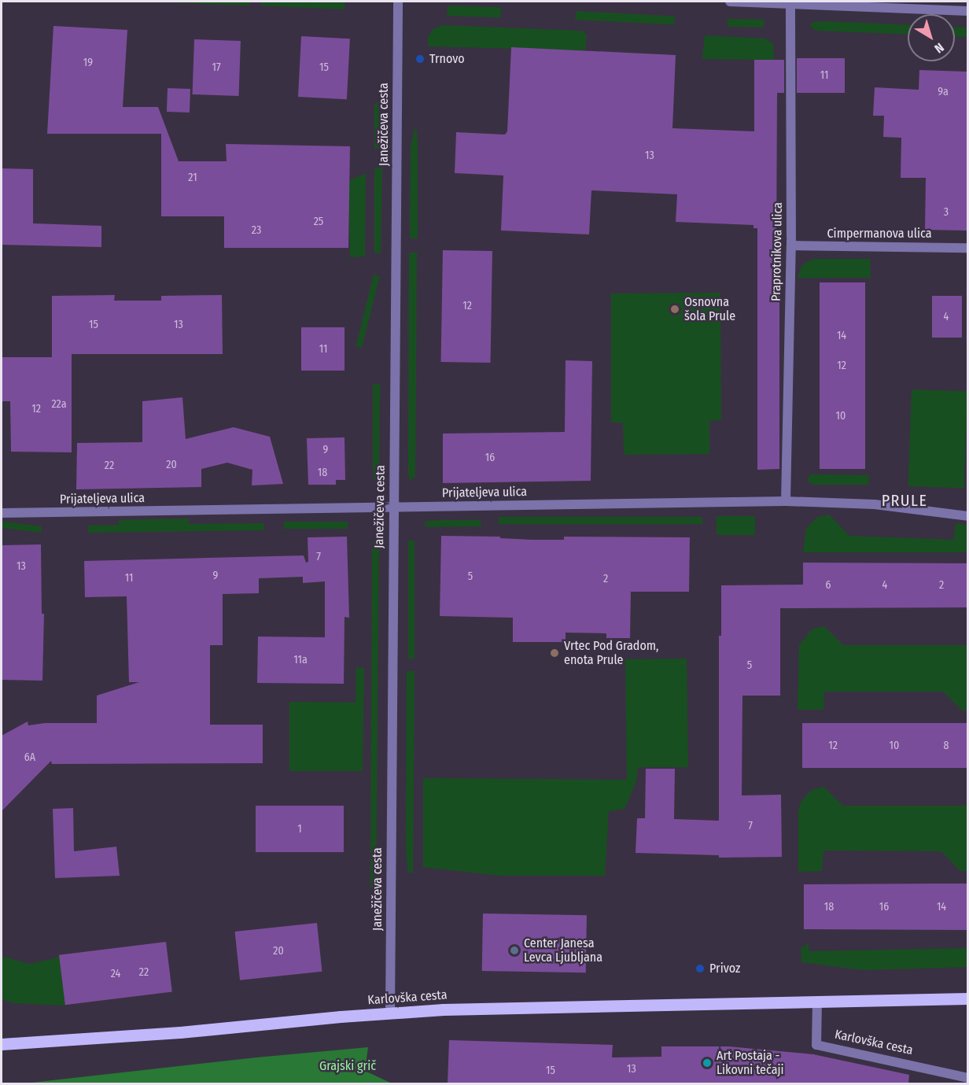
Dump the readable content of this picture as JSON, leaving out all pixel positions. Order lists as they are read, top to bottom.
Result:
{
  "streets": {
    "main road": ["Karlovška cesta"],
    "street": [
      "Janežičeva cesta",
      "Cimpermanova ulica",
      "Praprotnikova ulica",
      "Prijateljeva ulica"
    ]
  },
  "crossings": [
    ["Janežičeva cesta", "Prijateljeva ulica"],
    ["Janežičeva cesta", "Karlovška cesta"],
    ["Cimpermanova ulica", "Praprotnikova ulica"],
    ["Praprotnikova ulica", "Prijateljeva ulica"]
  ],
  "districts": ["PRULE"],
  "parks": ["Grajski grič"],
  "places": [
    "Trnovo",
    "Osnovna šola Prule",
    "Vrtec Pod Gradom, enota Prule",
    "Center Janesa Levca Ljubljana",
    "Privoz",
    "Art Postaja - Likovni tečaji"
  ],
  "house_numbers": [
    "19",
    "17",
    "15",
    "11",
    "9a",
    "13",
    "21",
    "3",
    "25",
    "23",
    "12",
    "4",
    "15",
    "13",
    "14",
    "11",
    "12",
    "22a",
    "12",
    "10",
    "9",
    "16",
    "20",
    "22",
    "18",
    "7",
    "13",
    "9",
    "5",
    "11",
    "2",
    "6",
    "4",
    "2",
    "11a",
    "5",
    "12",
    "10",
    "8",
    "6A",
    "7",
    "1",
    "18",
    "16",
    "14",
    "20",
    "22",
    "24",
    "13",
    "15"
  ],
  "north": "bottom right"
}
